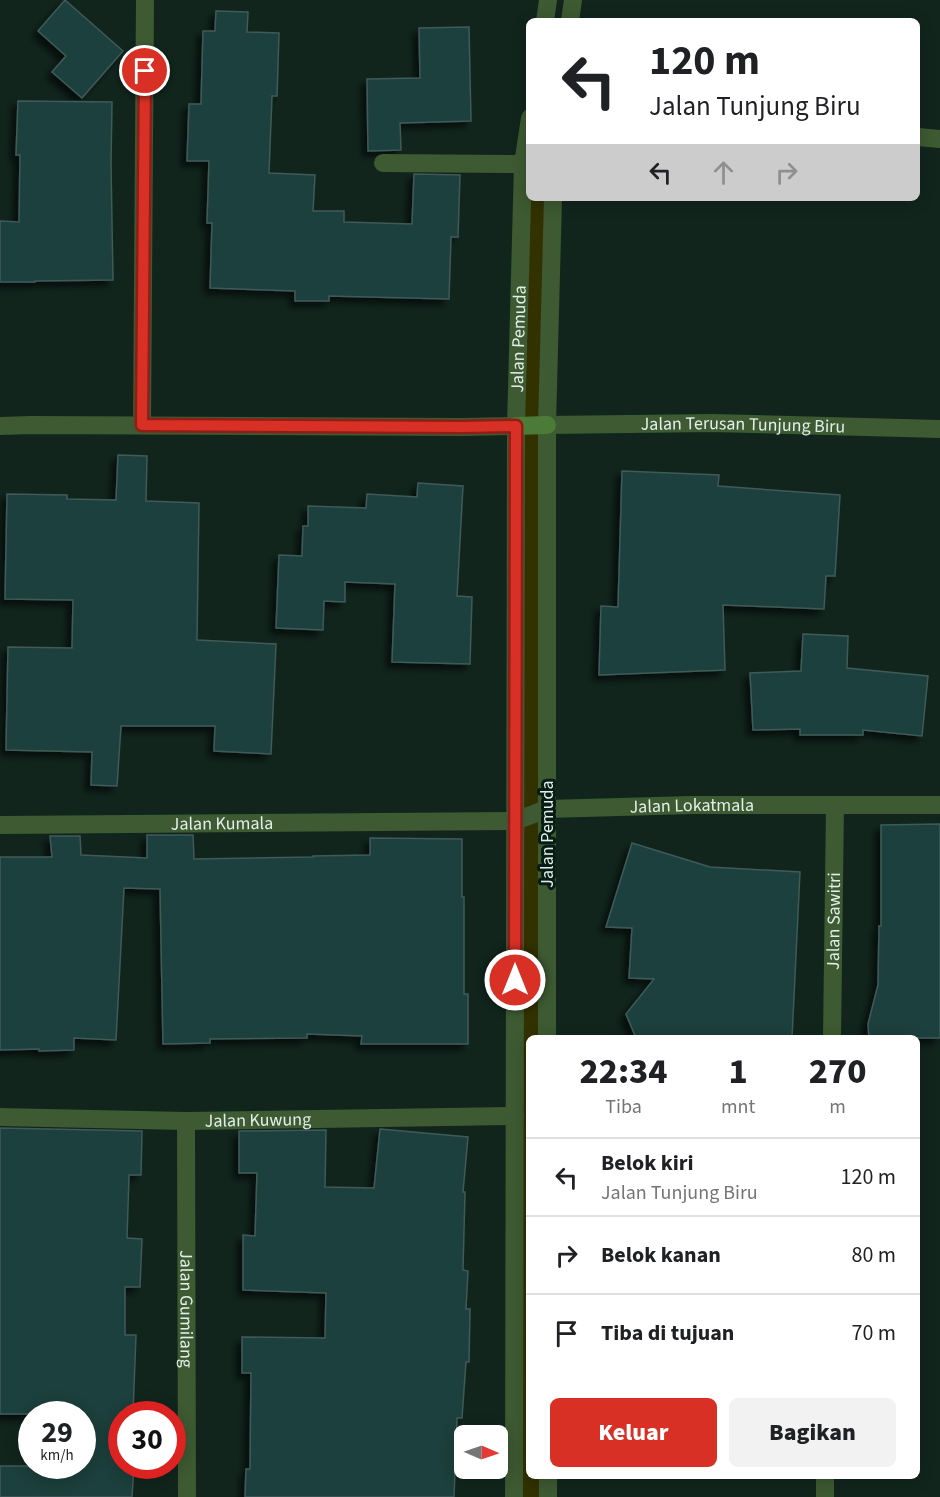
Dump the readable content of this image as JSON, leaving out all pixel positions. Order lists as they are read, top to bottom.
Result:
{
  "streets": {
    "street": [
      "Jalan Pemuda",
      "Jalan Terusan Tunjung Biru",
      "Jalan Lokatmala",
      "Jalan Kumala",
      "Jalan Sawitri",
      "Jalan Kuwung",
      "Jalan Gumilang"
    ]
  },
  "crossings": [
    ["Jalan Pemuda", "Jalan Terusan Tunjung Biru"],
    ["Jalan Pemuda", "Jalan Lokatmala"],
    ["Jalan Pemuda", "Jalan Kuwung"],
    ["Jalan Lokatmala", "Jalan Kumala"],
    ["Jalan Lokatmala", "Jalan Sawitri"],
    ["Jalan Kuwung", "Jalan Gumilang"]
  ],
  "north": "right",
  "page": {
    "turn": ["120 m", "Jalan Tunjung Biru"],
    "eta": [
      "22:34",
      "Tiba",
      "1",
      "mnt",
      "270",
      "m"
    ],
    "list": [
      {
        "name": "Belok kiri",
        "note": "Jalan Tunjung Biru",
        "value": "120 m"
      },
      {
        "name": "Belok kanan",
        "value": "80 m"
      },
      {
        "name": "Tiba di tujuan",
        "value": "70 m"
      }
    ],
    "buttons": ["Keluar", "Bagikan"],
    "speed": "29 km/h",
    "limit": "30"
  }
}
